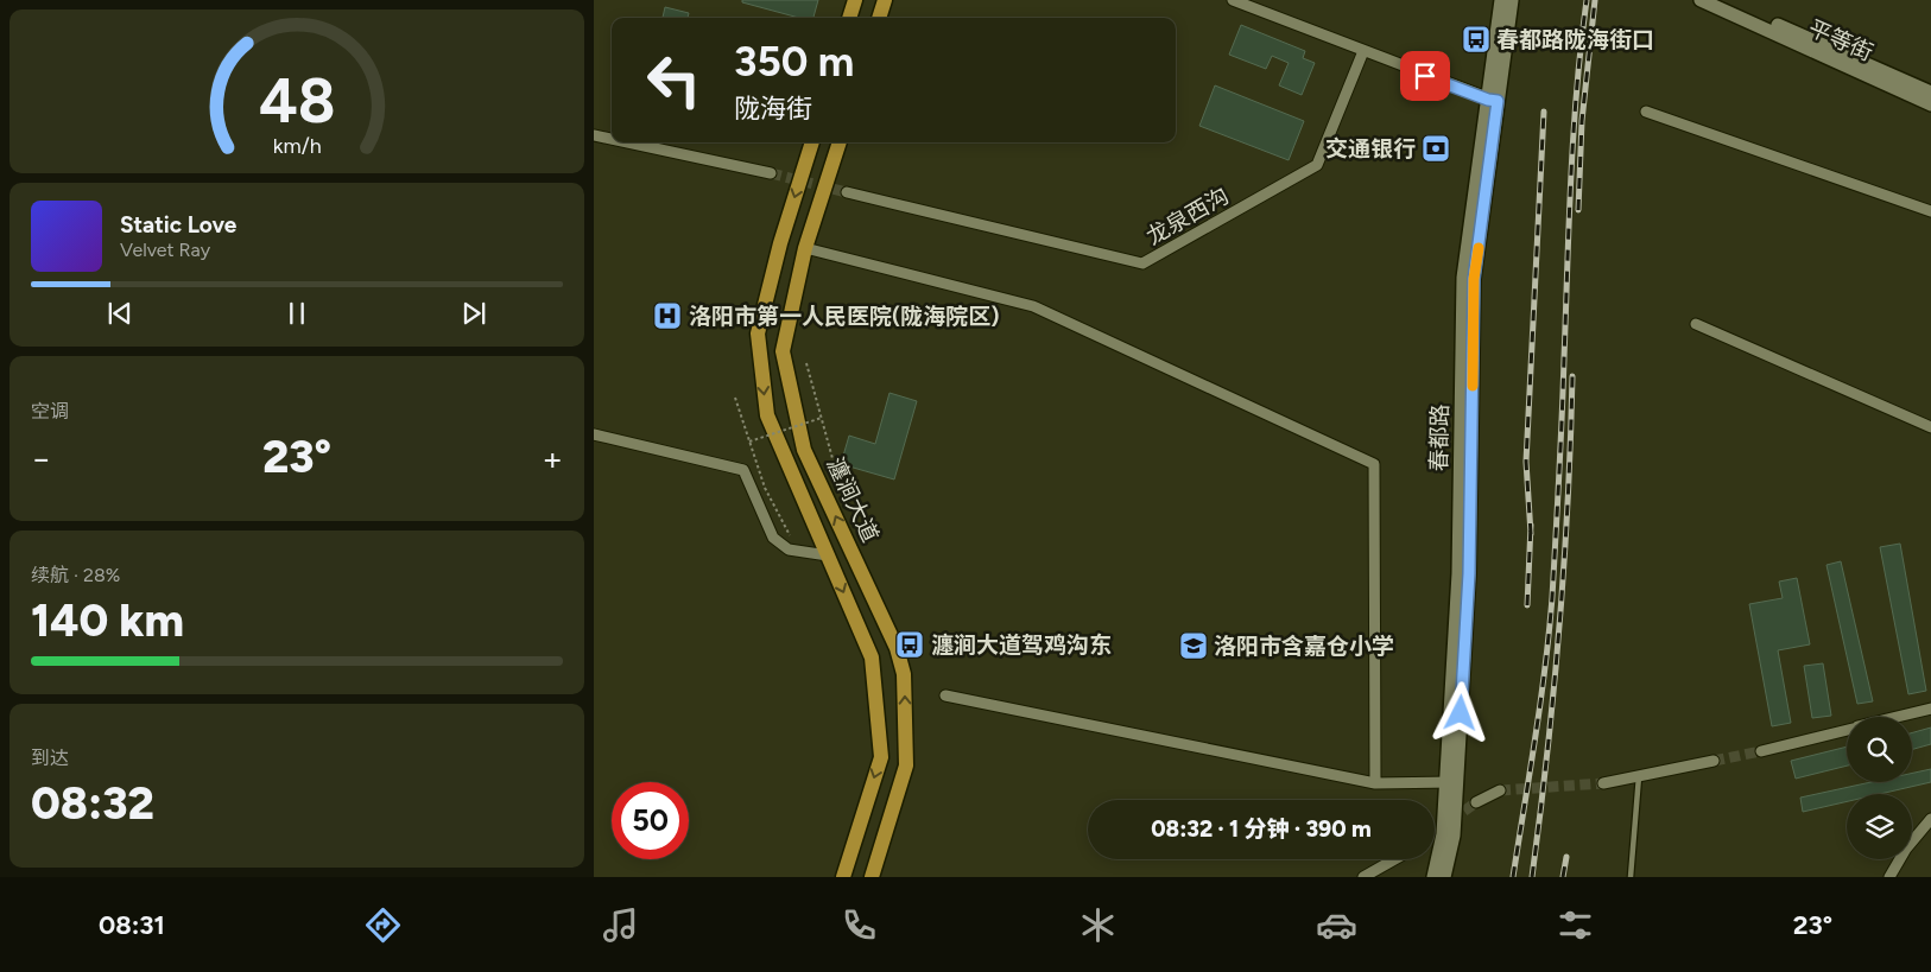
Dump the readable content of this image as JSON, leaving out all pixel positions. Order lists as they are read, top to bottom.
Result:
{
  "streets": {
    "main road": ["平等街", "春都路", "瀍涧大道"],
    "street": ["龙泉西沟"]
  },
  "places": {
    "bus stop": ["春都路陇海街口", "瀍涧大道驾鸡沟东"],
    "bank": ["交通银行"],
    "hospital": ["洛阳市第一人民医院(陇海院区)"],
    "school or university": ["洛阳市含嘉仓小学"]
  },
  "page": {
    "turn": ["350 m", "陇海街"],
    "song": ["Static Love", "Velvet Ray"],
    "tile": [
      "空调",
      ["续航 · 28%", "140 km"],
      ["到达", "08:32"]
    ],
    "heat": ["−", "23°", "+"],
    "limit": "50",
    "trip": "08:32 · 1 分钟 · 390 m",
    "tabs": ["08:31", "23°"],
    "gauge": ["48", "km/h"]
  }
}
